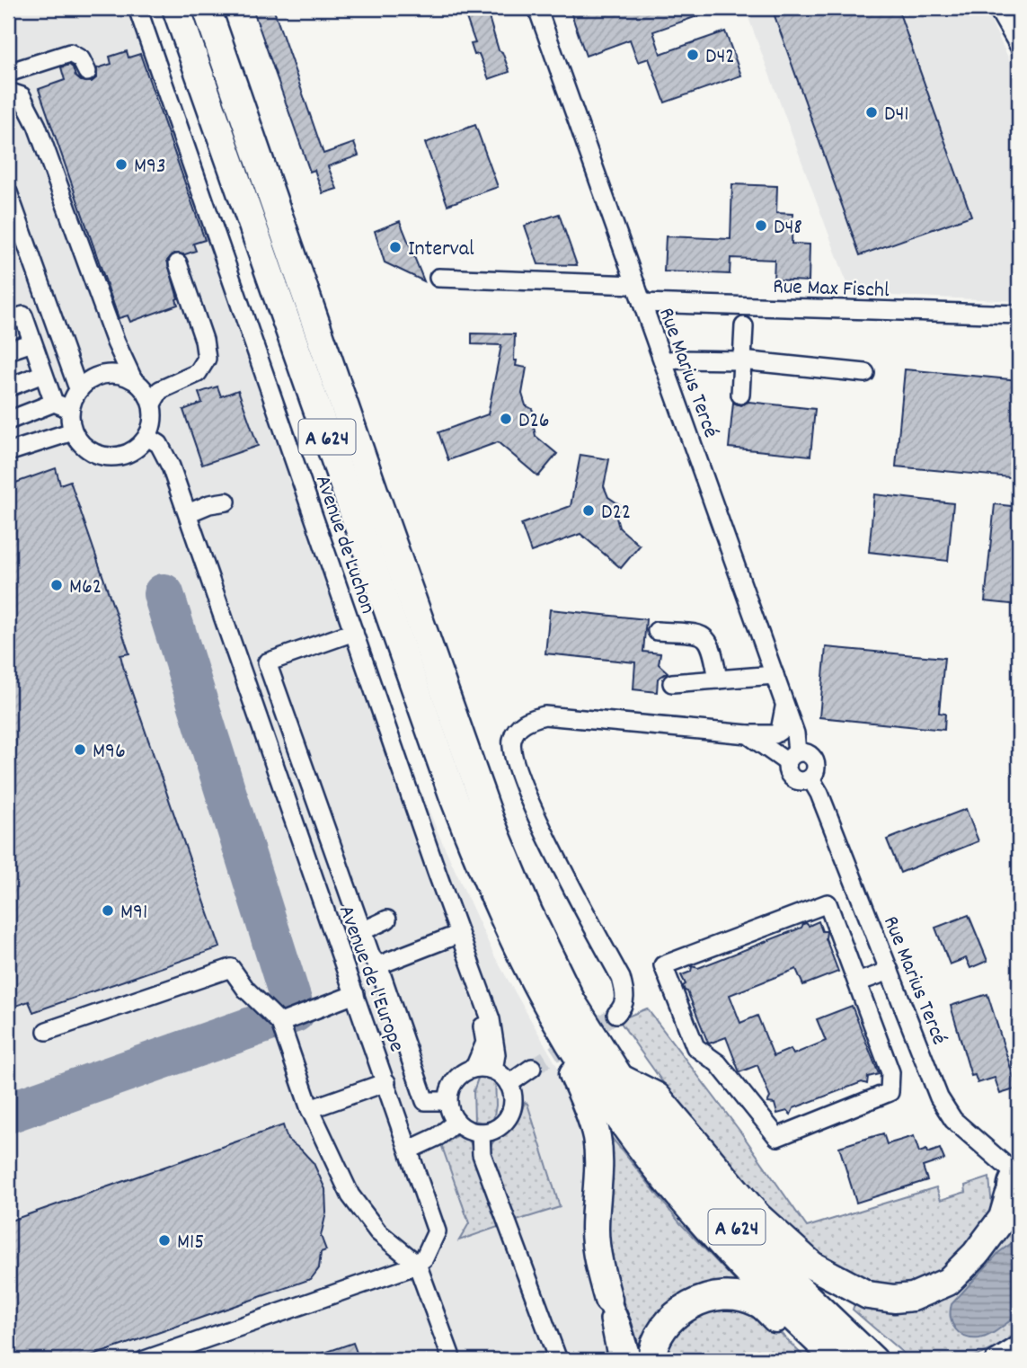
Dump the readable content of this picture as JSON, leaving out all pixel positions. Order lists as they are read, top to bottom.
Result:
{
  "streets": {
    "highway": ["A 624"],
    "street": [
      "Rue Max Fischl",
      "Rue Marius Tercé",
      "Avenue de Luchon",
      "Avenue de l'Europe"
    ]
  },
  "crossings": [
    ["Rue Max Fischl", "Rue Marius Tercé"]
  ],
  "places": [
    "D42",
    "D41",
    "M93",
    "D48",
    "Interval",
    "D26",
    "D22",
    "M62",
    "M96",
    "M91",
    "M15"
  ]
}
